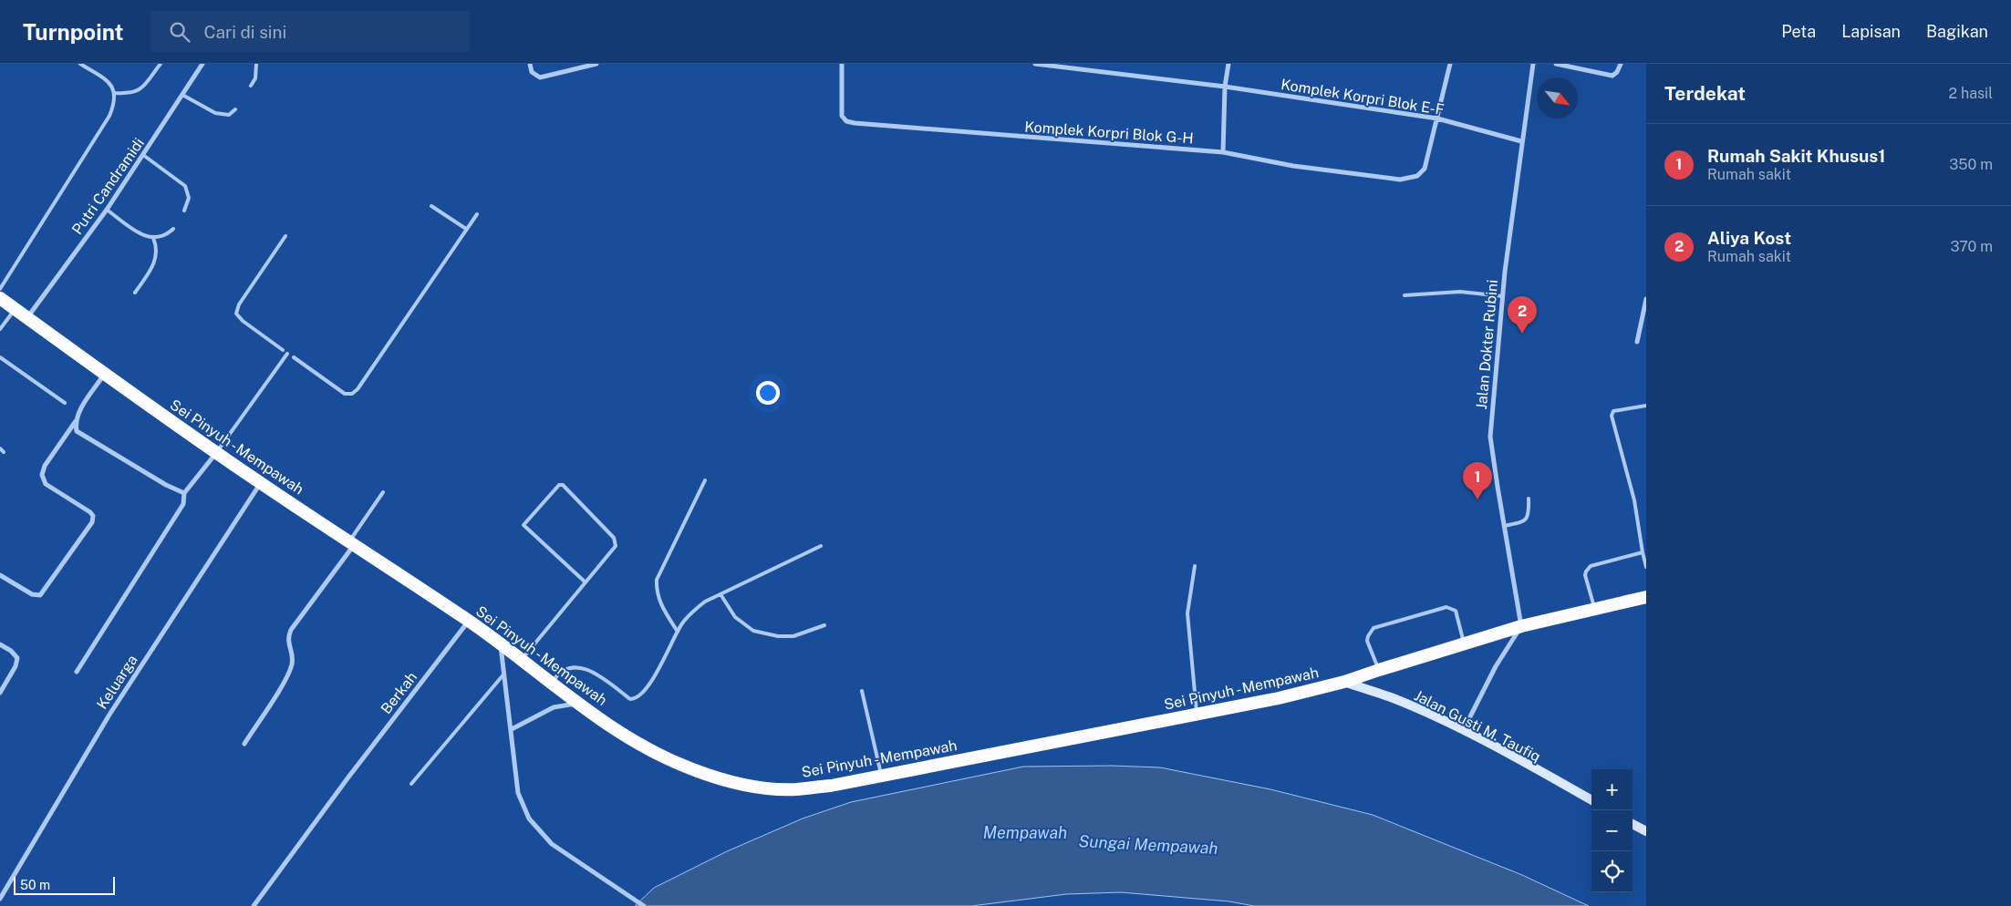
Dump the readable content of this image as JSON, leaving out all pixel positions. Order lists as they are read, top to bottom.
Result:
{
  "streets": {
    "highway": ["Sei Pinyuh - Mempawah"],
    "main road": ["Jalan Gusti M. Taufiq"],
    "street": [
      "Komplek Korpri Blok E-F",
      "Komplek Korpri Blok G-H",
      "Putri Candramidi",
      "Jalan Dokter Rubini",
      "Keluarga",
      "Berkah"
    ]
  },
  "crossings": [
    ["Komplek Korpri Blok E-F", "Komplek Korpri Blok G-H"],
    ["Komplek Korpri Blok E-F", "Jalan Dokter Rubini"],
    ["Putri Candramidi", "Sei Pinyuh - Mempawah"],
    ["Jalan Dokter Rubini", "Sei Pinyuh - Mempawah"],
    ["Sei Pinyuh - Mempawah", "Keluarga"],
    ["Sei Pinyuh - Mempawah", "Berkah"],
    ["Sei Pinyuh - Mempawah", "Jalan Gusti M. Taufiq"]
  ],
  "water": ["Mempawah", "Sungai Mempawah"],
  "scale_bar": "50 m",
  "north": "bottom right",
  "page": {
    "header": "Turnpoint",
    "search": "Cari di sini",
    "nav": ["Peta", "Lapisan", "Bagikan"],
    "heading": ["Terdekat", "2 hasil"],
    "list": [
      {
        "mark": "1",
        "name": "Rumah Sakit Khusus1",
        "note": "Rumah sakit",
        "value": "350 m"
      },
      {
        "mark": "2",
        "name": "Aliya Kost",
        "note": "Rumah sakit",
        "value": "370 m"
      }
    ],
    "pins": ["2", "1"],
    "map_buttons": ["+", "−"],
    "scale": "50 m"
  }
}
